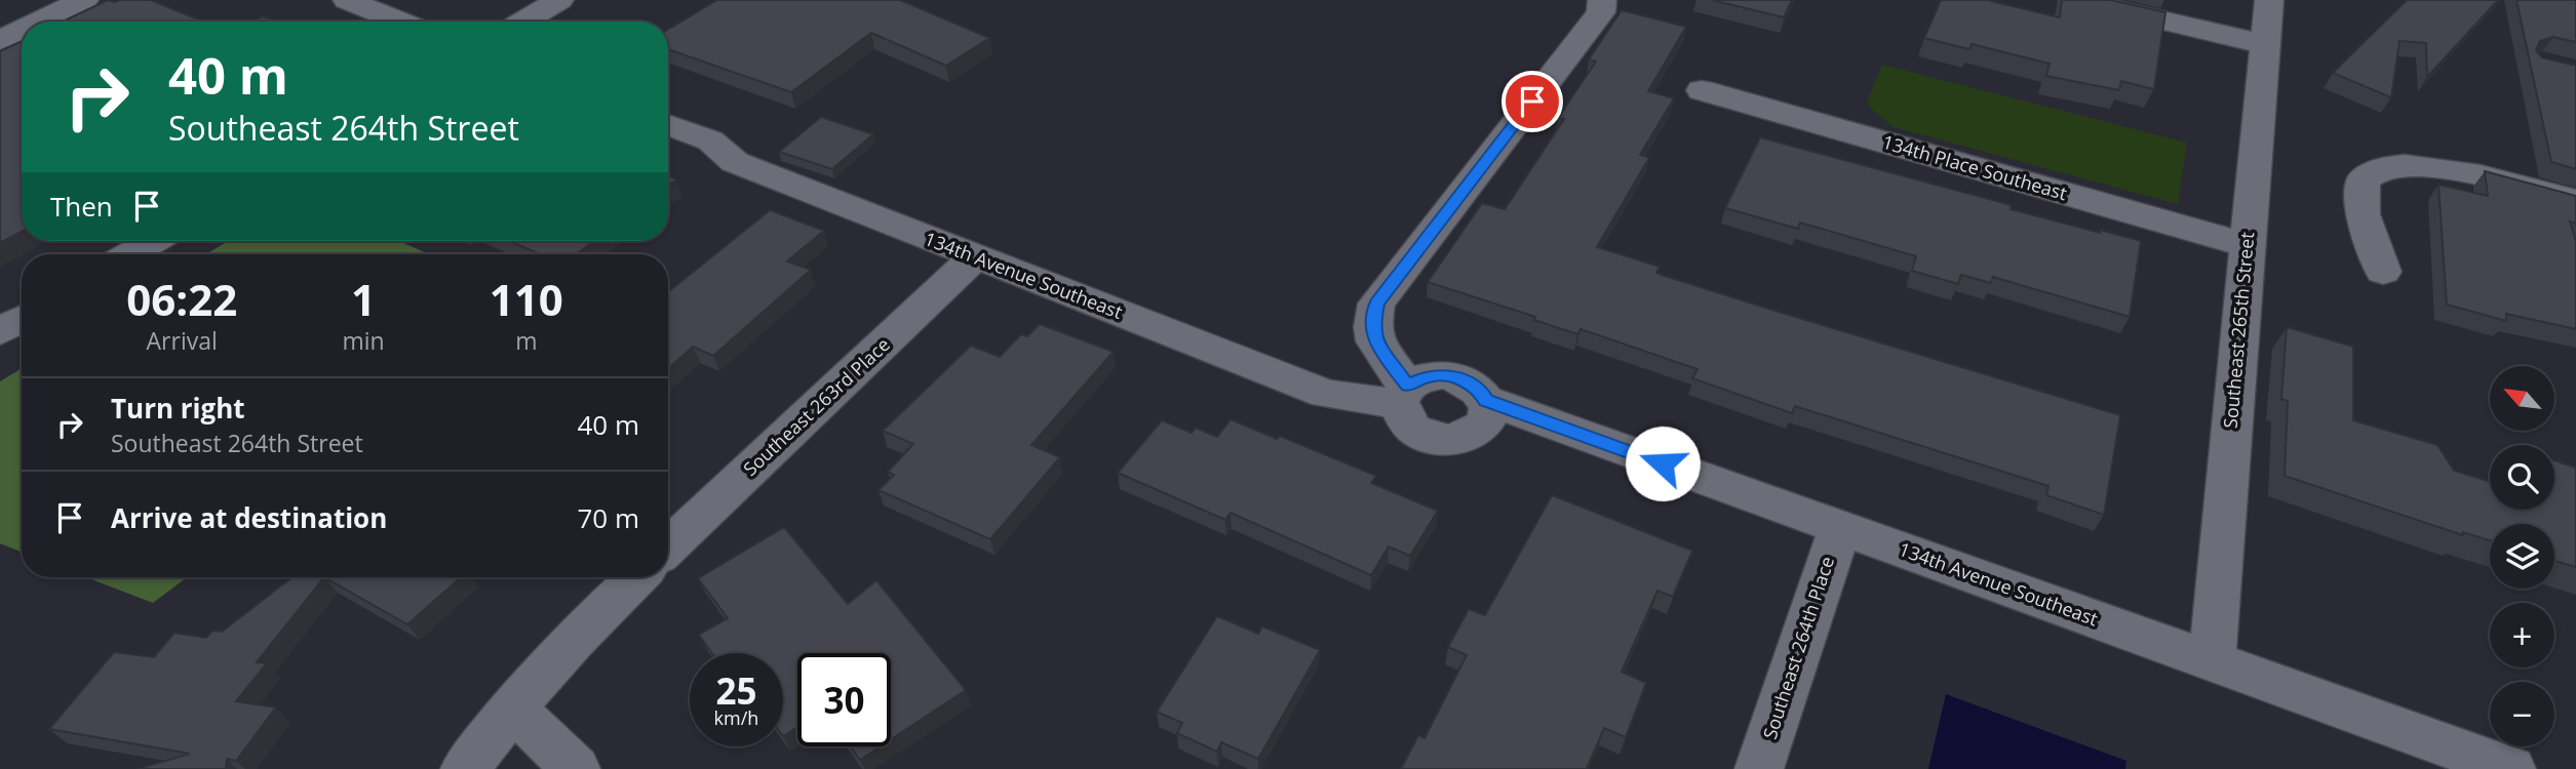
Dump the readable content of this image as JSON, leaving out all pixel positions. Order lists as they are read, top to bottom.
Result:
{
  "streets": {
    "street": [
      "134th Place Southeast",
      "134th Avenue Southeast",
      "Southeast 265th Street",
      "Southeast 263rd Place",
      "Southeast 264th Place"
    ]
  },
  "crossings": [
    ["134th Place Southeast", "Southeast 265th Street"],
    ["134th Avenue Southeast", "Southeast 265th Street"],
    ["134th Avenue Southeast", "Southeast 263rd Place"],
    ["134th Avenue Southeast", "Southeast 264th Place"]
  ],
  "north": "top left",
  "page": {
    "turn": ["40 m", "Southeast 264th Street"],
    "then": "Then",
    "eta": [
      "06:22",
      "Arrival",
      "1",
      "min",
      "110",
      "m"
    ],
    "map_buttons": ["+", "−"],
    "list": [
      {
        "name": "Turn right",
        "note": "Southeast 264th Street",
        "value": "40 m"
      },
      {
        "name": "Arrive at destination",
        "value": "70 m"
      }
    ],
    "speed": "25 km/h",
    "limit": "30"
  }
}
